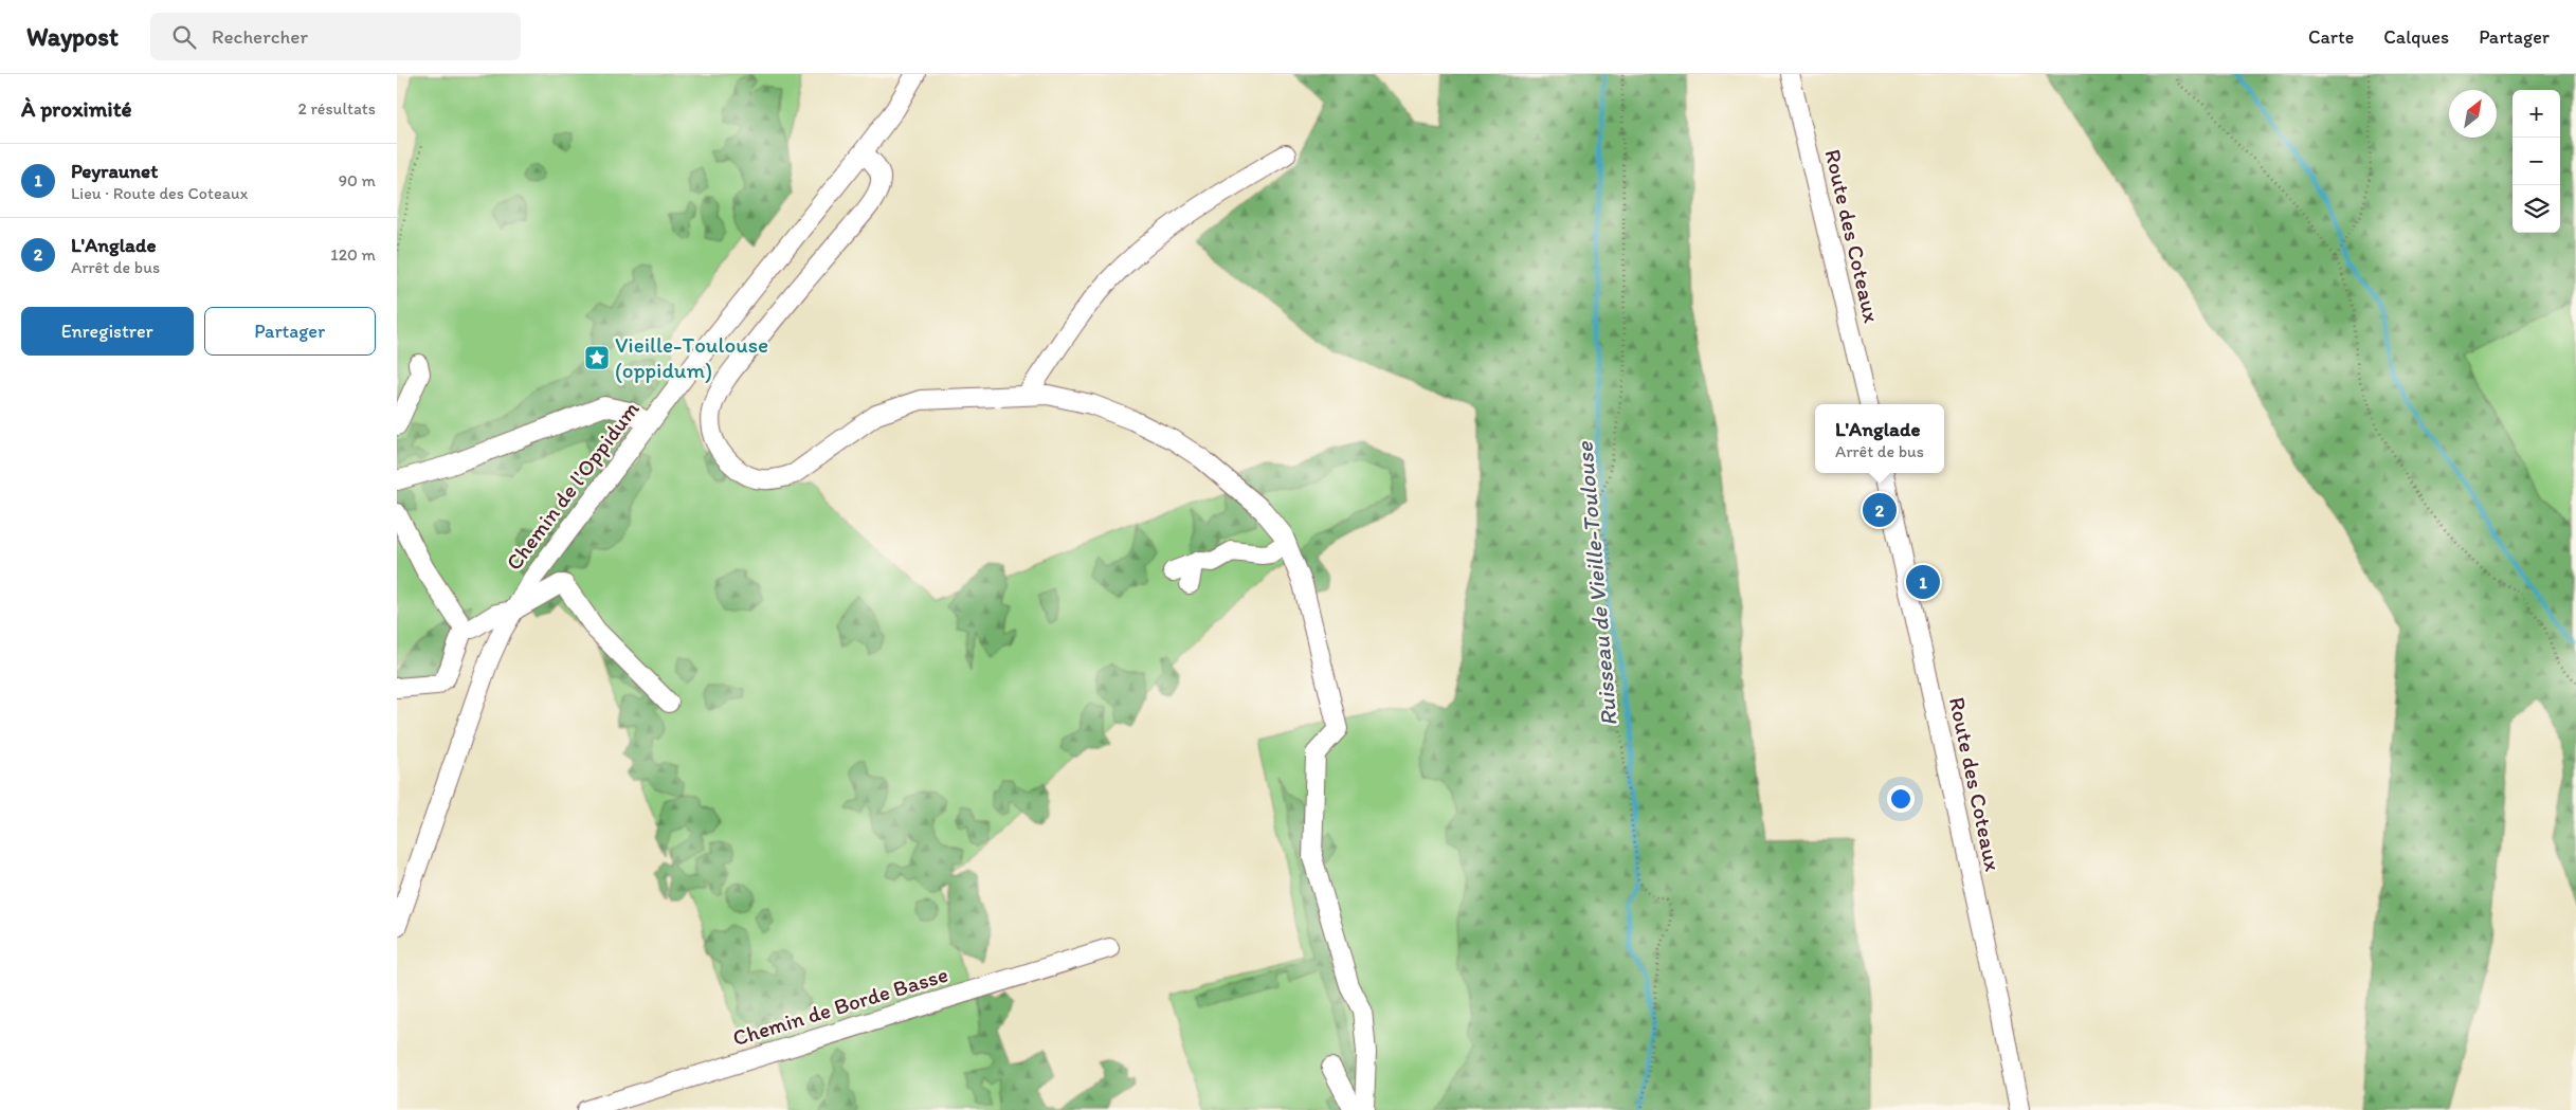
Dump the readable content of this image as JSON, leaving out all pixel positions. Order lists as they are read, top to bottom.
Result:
{
  "streets": {
    "street": ["Route des Coteaux", "Chemin de l'Oppidum", "Chemin de Borde Basse"]
  },
  "water": ["Ruisseau de Vieille-Toulouse"],
  "places": {
    "place": ["Vieille-Toulouse (oppidum)"]
  },
  "north": "top right",
  "page": {
    "header": "Waypost",
    "search": "Rechercher",
    "nav": ["Carte", "Calques", "Partager"],
    "heading": ["À proximité", "2 résultats"],
    "map_buttons": ["+", "−"],
    "list": [
      {
        "mark": "1",
        "name": "Peyraunet",
        "note": "Lieu · Route des Coteaux",
        "value": "90 m"
      },
      {
        "mark": "2",
        "name": "L'Anglade",
        "note": "Arrêt de bus",
        "value": "120 m"
      }
    ],
    "buttons": ["Enregistrer", "Partager"],
    "popup": ["L'Anglade", "Arrêt de bus"],
    "pins": ["2", "1"]
  }
}
